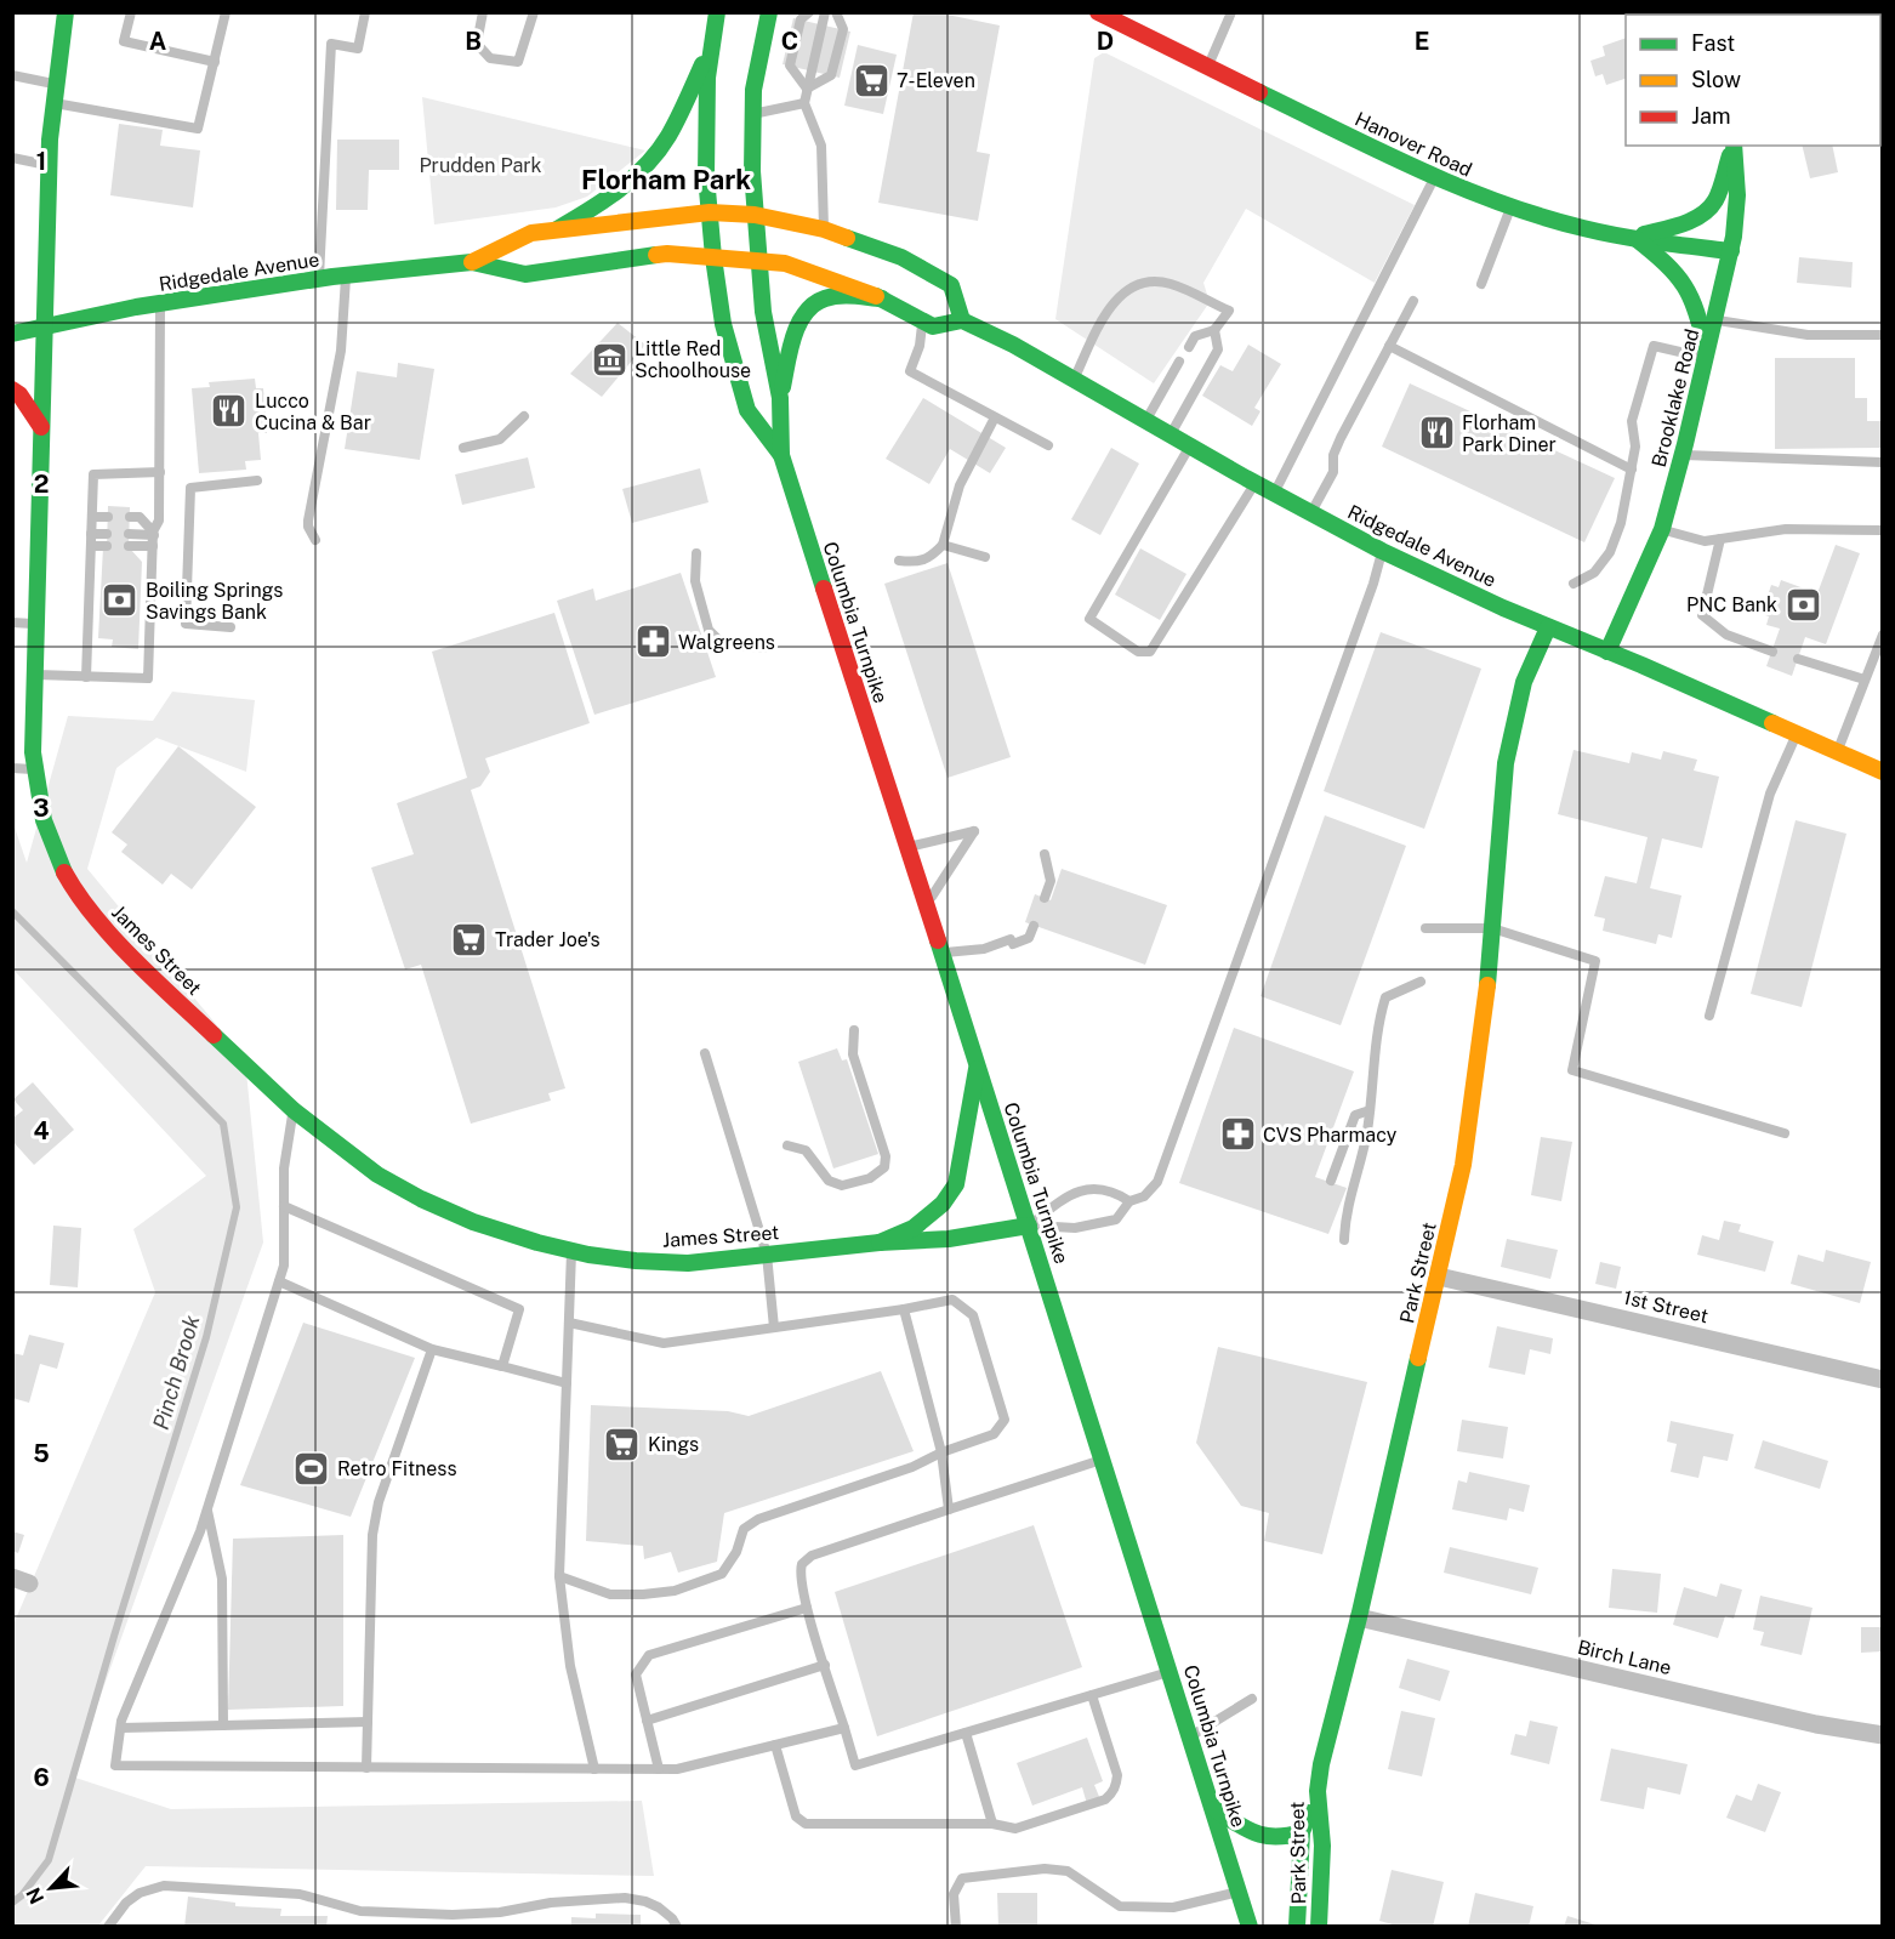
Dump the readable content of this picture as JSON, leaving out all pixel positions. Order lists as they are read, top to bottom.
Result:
{
  "streets": {
    "main road": [
      "Hanover Road",
      "Ridgedale Avenue",
      "Brooklake Road",
      "Columbia Turnpike",
      "James Street",
      "Park Street"
    ],
    "street": ["1st Street", "Birch Lane"]
  },
  "crossings": [
    ["Hanover Road", "Brooklake Road"],
    ["Ridgedale Avenue", "Brooklake Road"],
    ["Ridgedale Avenue", "Columbia Turnpike"],
    ["Ridgedale Avenue", "James Street"],
    ["Ridgedale Avenue", "Park Street"],
    ["Columbia Turnpike", "James Street"],
    ["Park Street", "1st Street"],
    ["Park Street", "Birch Lane"]
  ],
  "districts": ["Florham Park"],
  "water": ["Pinch Brook"],
  "parks": ["Prudden Park"],
  "places": {
    "supermarket": ["7-Eleven", "Trader Joe's", "Kings"],
    "museum": ["Little Red Schoolhouse"],
    "restaurant": ["Lucco Cucina & Bar", "Florham Park Diner"],
    "bank": ["Boiling Springs Savings Bank", "PNC Bank"],
    "pharmacy": ["Walgreens", "CVS Pharmacy"],
    "sports": ["Retro Fitness"]
  },
  "legend": ["Fast", "Slow", "Jam"],
  "north": "bottom left",
  "grid": {
    "columns": [
      "A",
      "B",
      "C",
      "D",
      "E"
    ],
    "rows": [
      "1",
      "2",
      "3",
      "4",
      "5",
      "6"
    ]
  }
}
